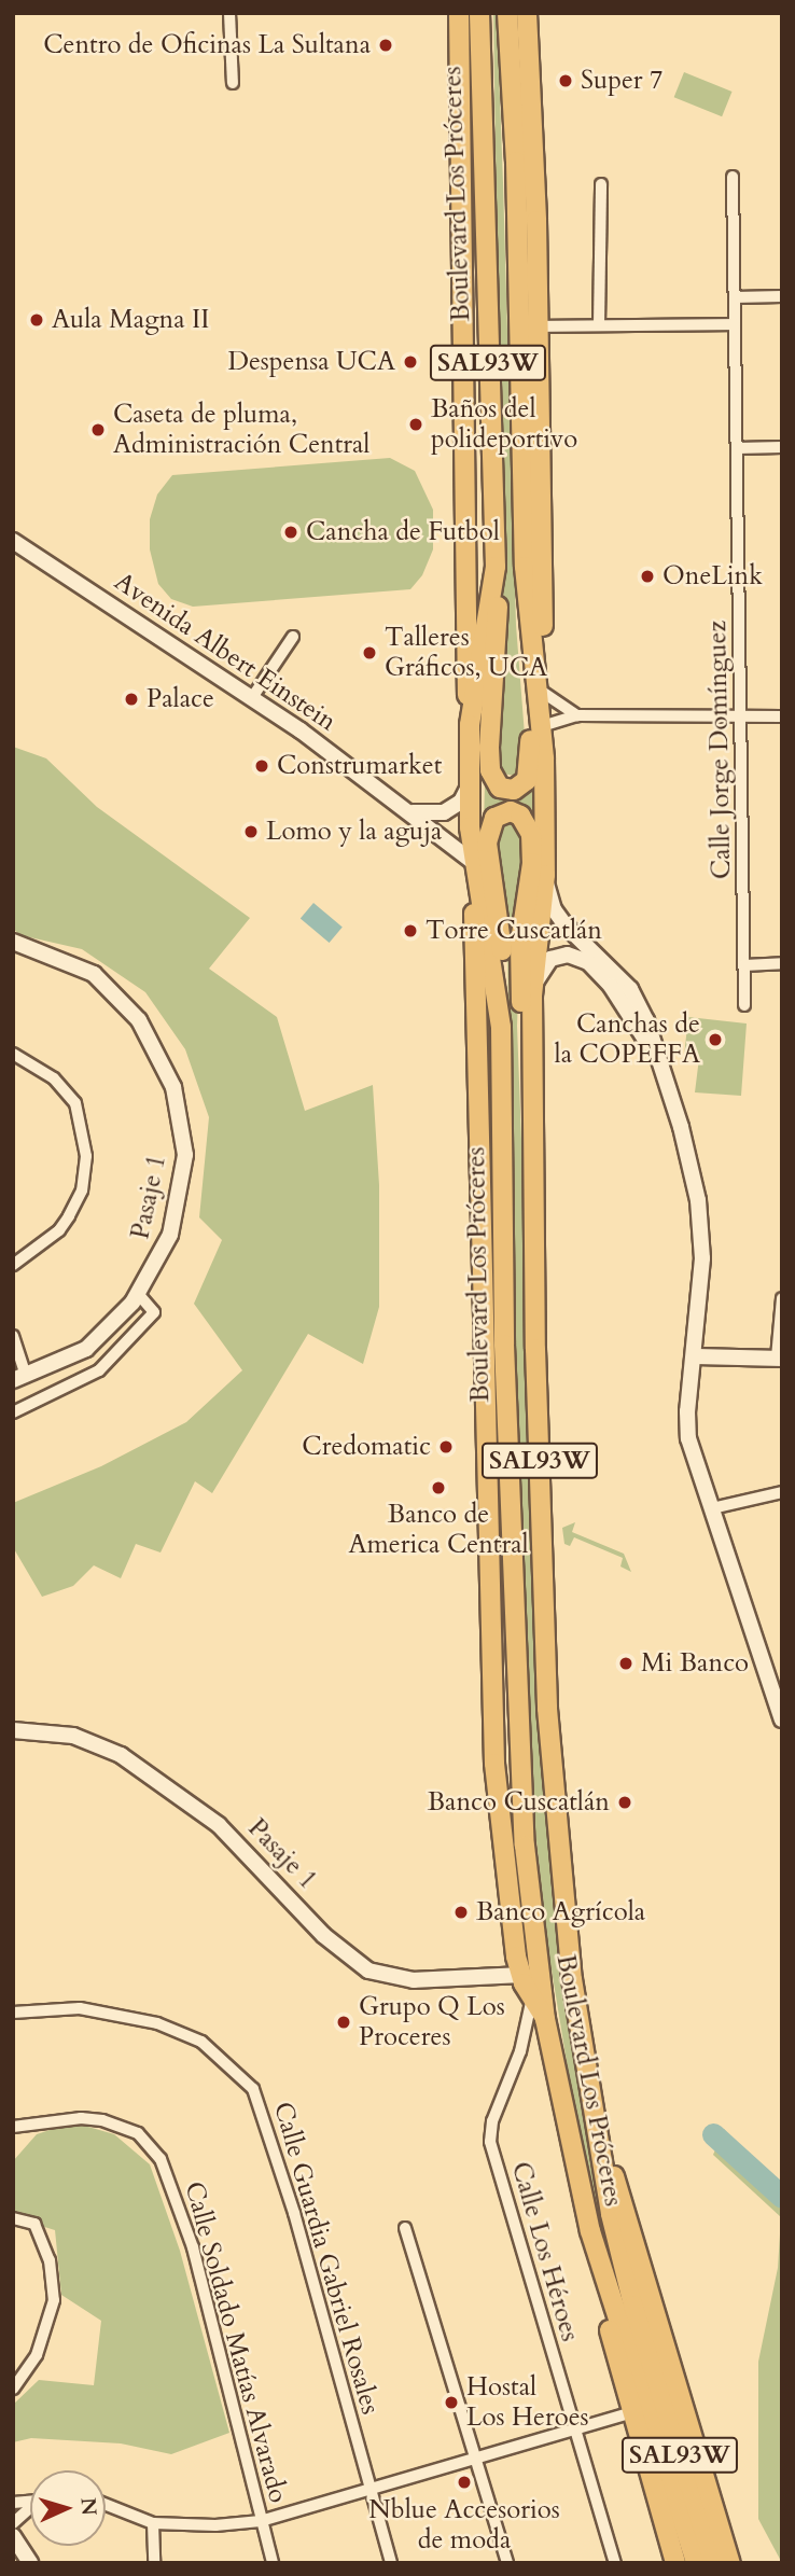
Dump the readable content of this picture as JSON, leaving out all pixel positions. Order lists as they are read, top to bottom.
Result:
{
  "streets": {
    "highway": ["Boulevard Los Próceres", "SAL93W"],
    "street": [
      "Avenida Albert Einstein",
      "Calle Jorge Domínguez",
      "Pasaje 1",
      "Calle Los Héroes",
      "Calle Guardia Gabriel Rosales",
      "Calle Soldado Matías Alvarado"
    ]
  },
  "crossings": [
    ["Boulevard Los Próceres", "SAL93W"],
    ["Boulevard Los Próceres", "Avenida Albert Einstein"]
  ],
  "places": [
    "Centro de Oficinas La Sultana",
    "Super 7",
    "Aula Magna II",
    "Despensa UCA",
    "Baños del polideportivo",
    "Caseta de pluma, Administración Central",
    "Cancha de Futbol",
    "OneLink",
    "Talleres Gráficos, UCA",
    "Palace",
    "Construmarket",
    "Lomo y la aguja",
    "Torre Cuscatlán",
    "Canchas de la COPEFFA",
    "Credomatic",
    "Banco de America Central",
    "Mi Banco",
    "Banco Cuscatlán",
    "Banco Agrícola",
    "Grupo Q Los Proceres",
    "Hostal Los Heroes",
    "Nblue Accesorios de moda"
  ],
  "north": "right"
}
